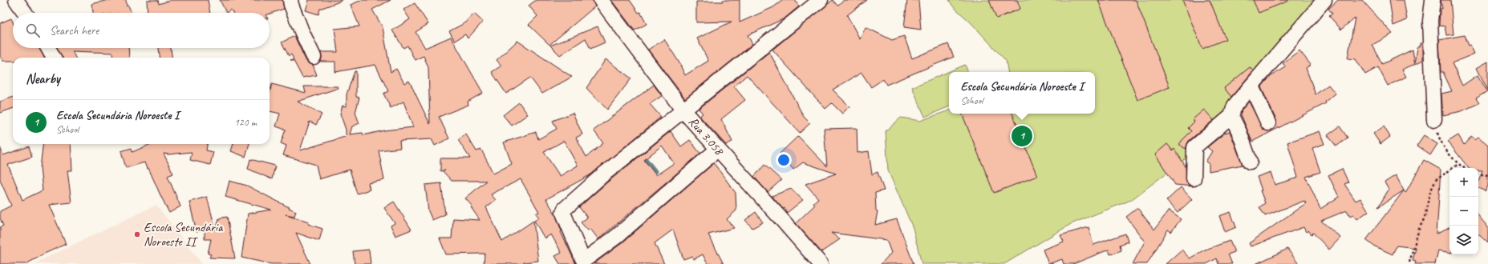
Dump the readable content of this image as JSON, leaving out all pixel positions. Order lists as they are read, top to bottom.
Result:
{
  "streets": {
    "street": ["Rua 3.058"]
  },
  "places": ["Escola Secundária Noroeste II"],
  "page": {
    "search": "Search here",
    "heading": "Nearby",
    "popup": ["Escola Secundária Noroeste I", "School"],
    "list": [
      {
        "mark": "1",
        "name": "Escola Secundária Noroeste I",
        "note": "School",
        "value": "120 m"
      }
    ],
    "pins": "1",
    "map_buttons": ["+", "−"]
  }
}
